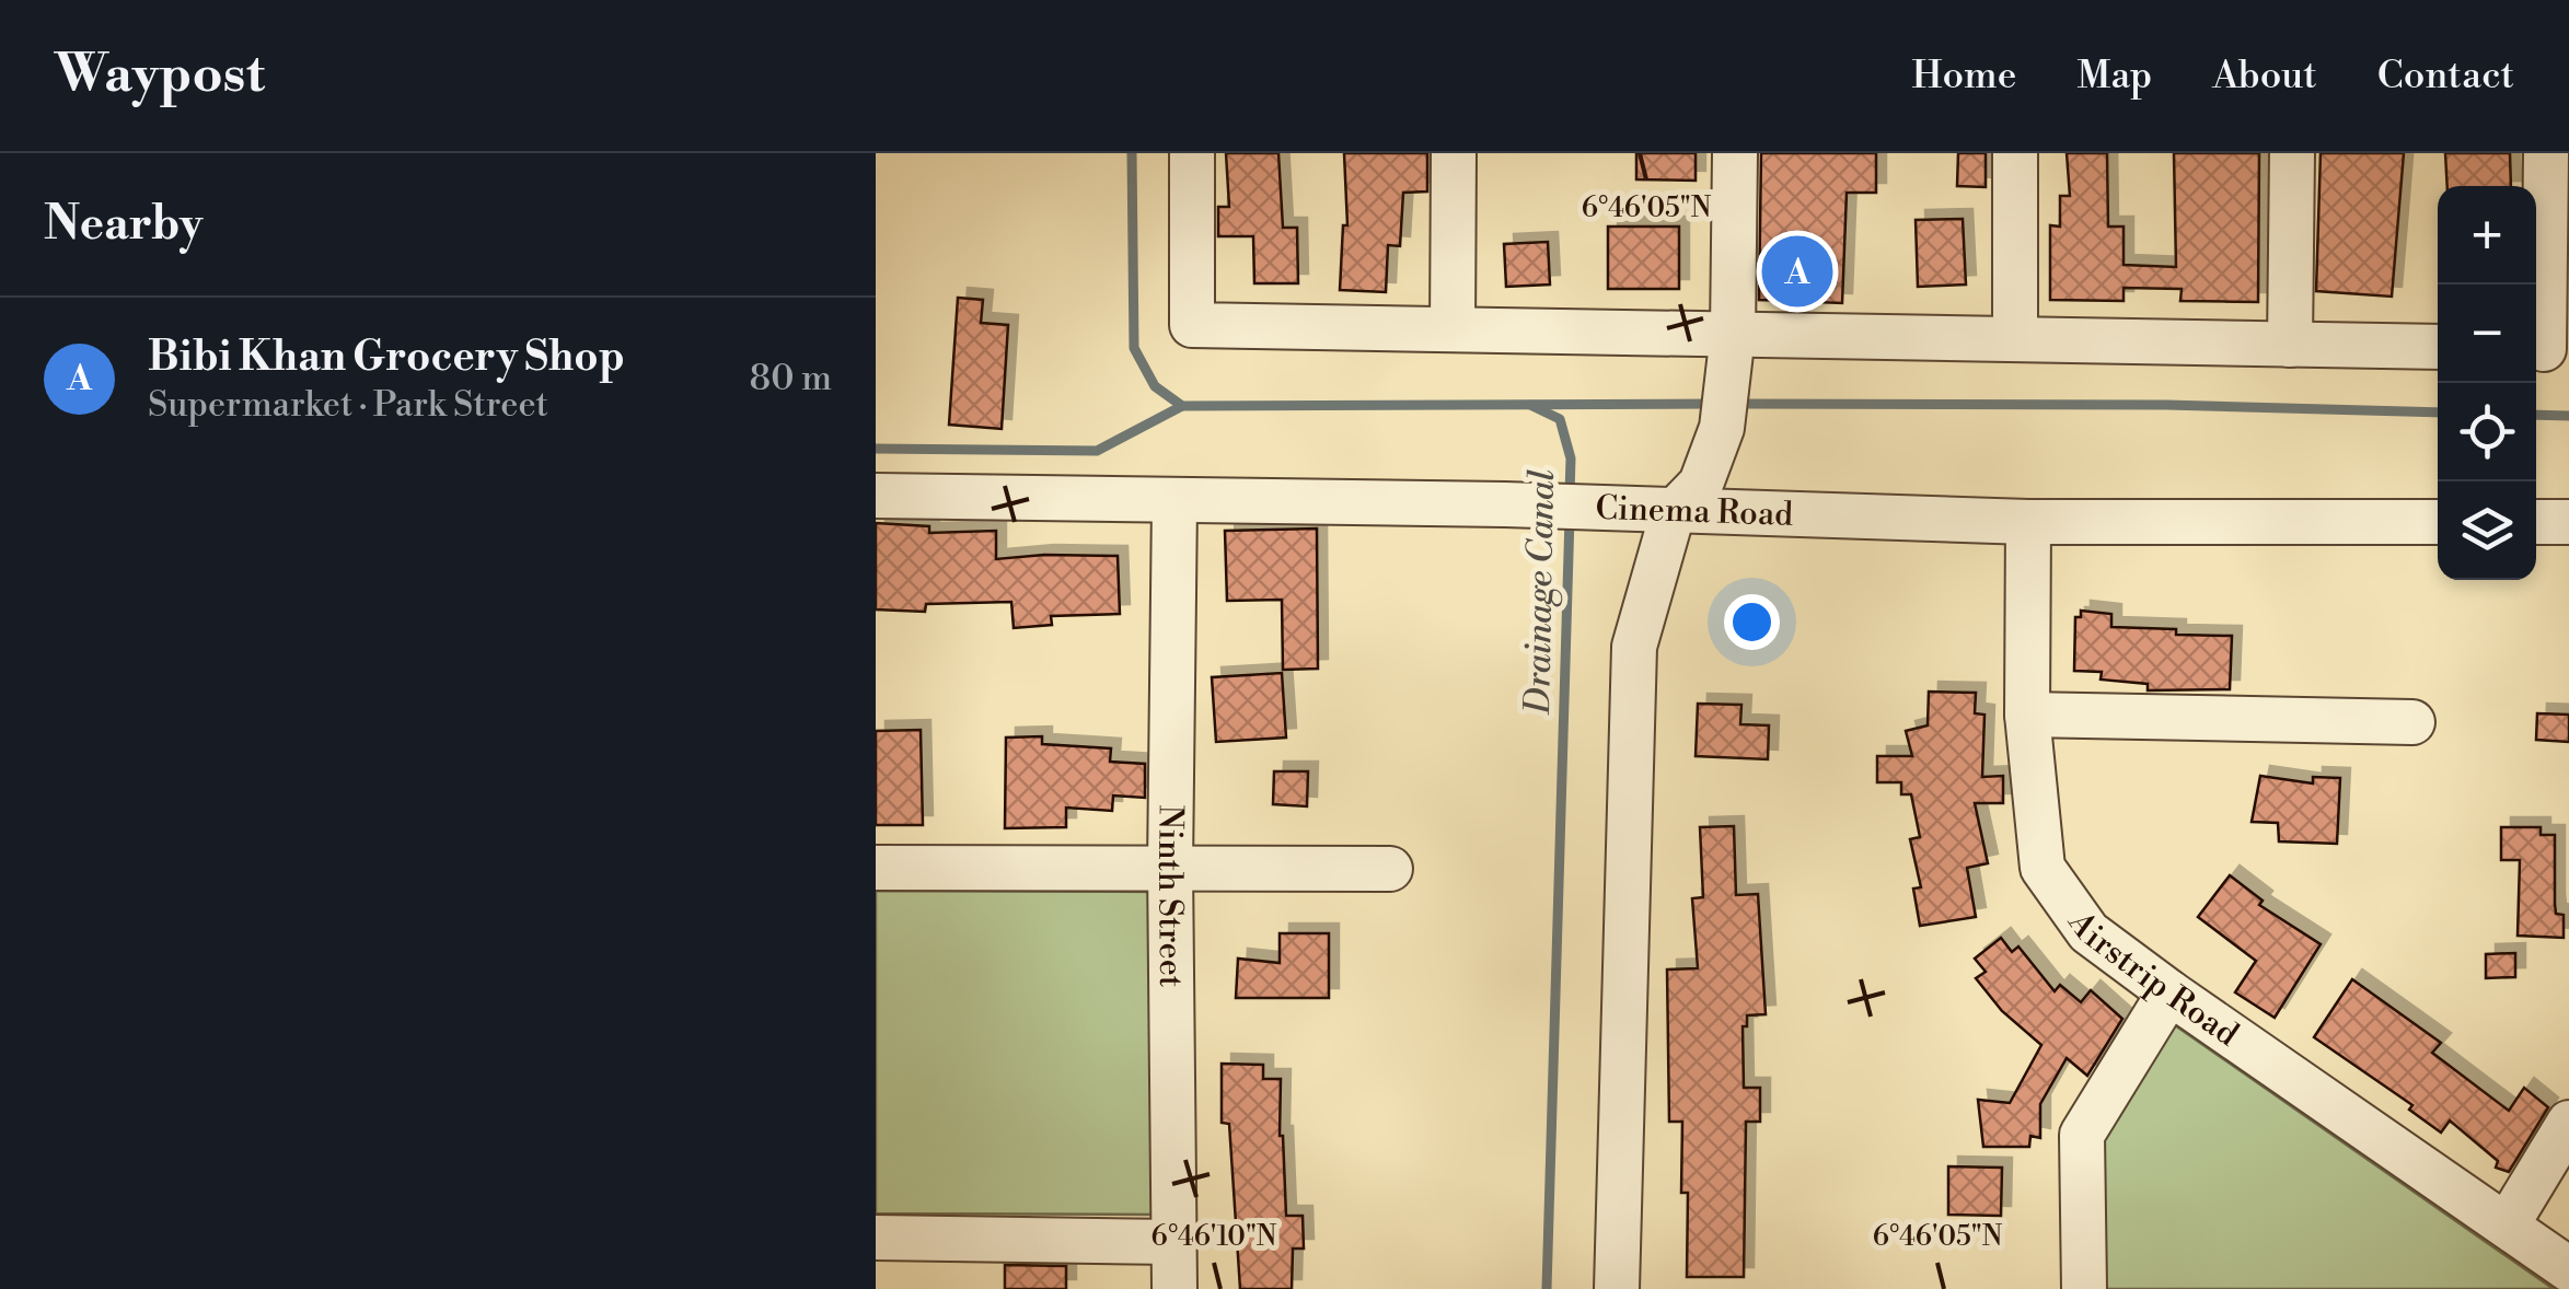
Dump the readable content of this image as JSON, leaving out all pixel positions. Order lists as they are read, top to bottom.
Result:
{
  "streets": {
    "street": ["Cinema Road", "Ninth Street", "Airstrip Road"]
  },
  "crossings": [
    ["Cinema Road", "Ninth Street"],
    ["Cinema Road", "Airstrip Road"]
  ],
  "water": ["Drainage Canal"],
  "page": {
    "header": "Waypost",
    "nav": [
      "Home",
      "Map",
      "About",
      "Contact"
    ],
    "heading": "Nearby",
    "map_buttons": ["+", "−"],
    "pins": "A",
    "list": [
      {
        "mark": "A",
        "name": "Bibi Khan Grocery Shop",
        "note": "Supermarket · Park Street",
        "value": "80 m"
      }
    ]
  },
  "coordinates": ["6°46'05\"N", "6°46'10\"N"]
}
